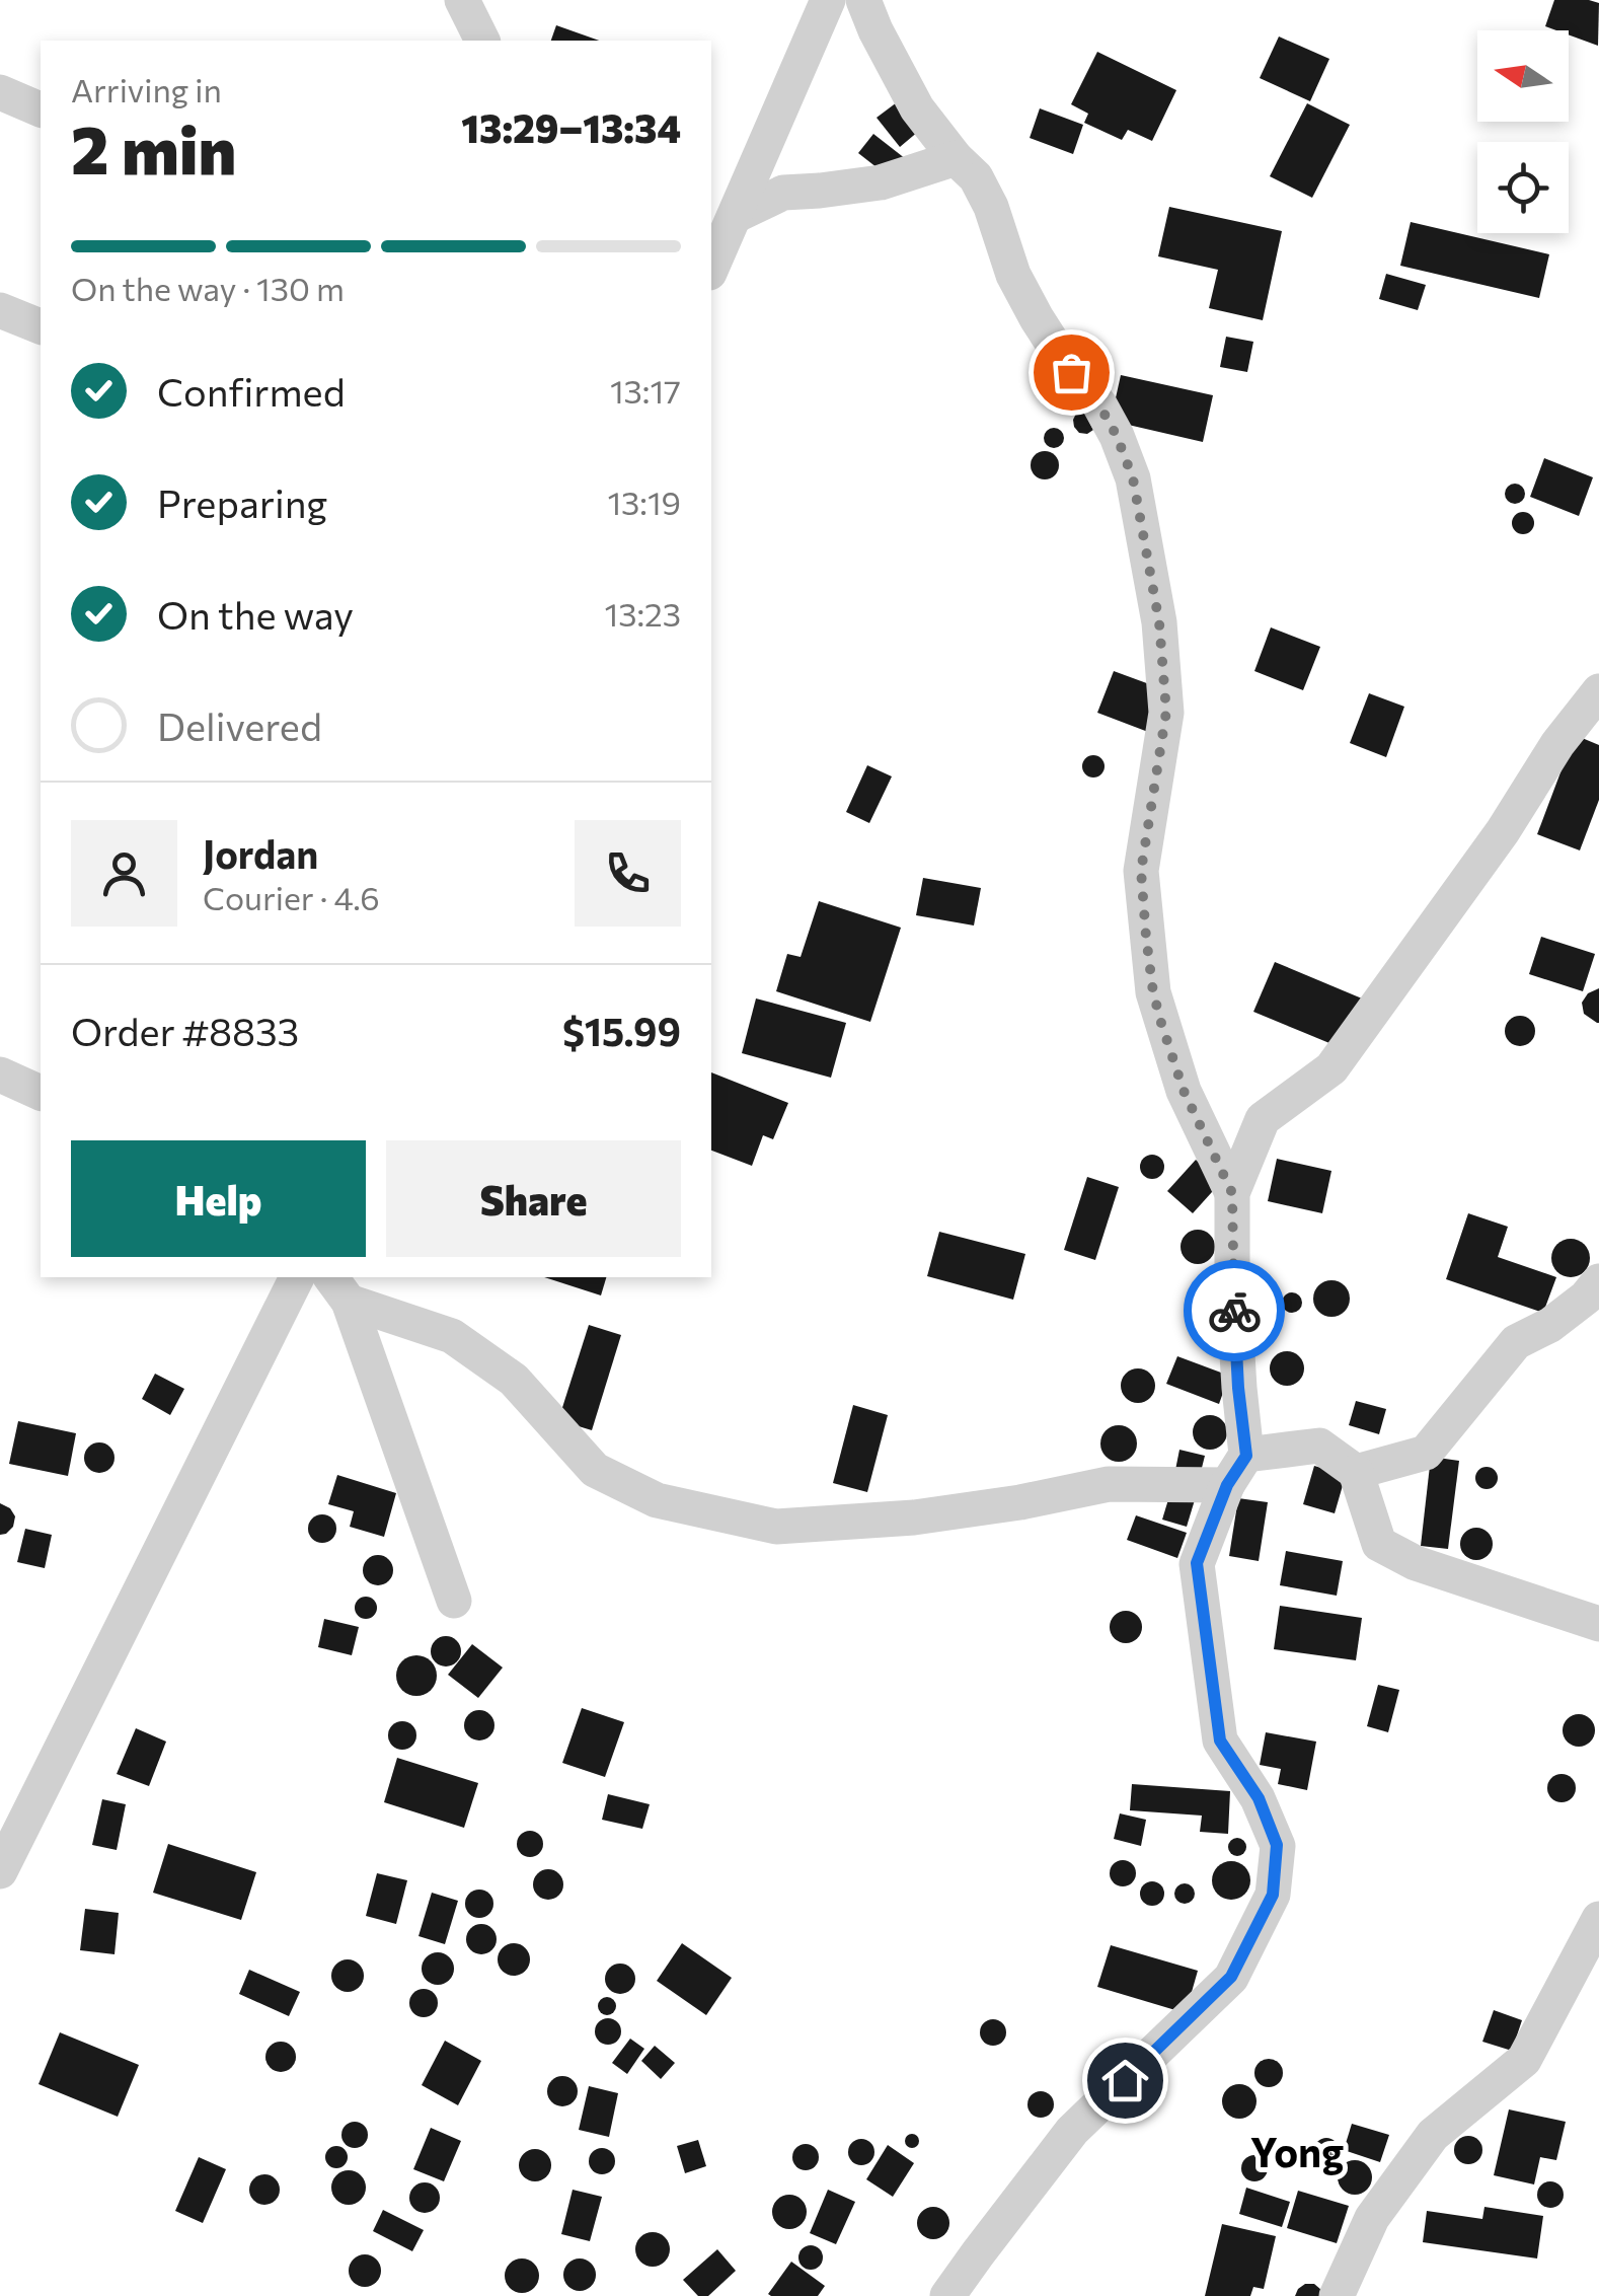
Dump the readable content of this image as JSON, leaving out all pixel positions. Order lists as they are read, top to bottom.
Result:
{
  "districts": ["Yong"],
  "north": "left",
  "page": {
    "heading": ["2 min", "Arriving in", "13:29–13:34"],
    "panel": [
      "Jordan",
      "Courier · 4.6",
      "Order #8833",
      "$15.99"
    ],
    "bar": "On the way · 130 m",
    "list": [
      ["Confirmed", "13:17"],
      ["Preparing", "13:19"],
      ["On the way", "13:23"],
      "Delivered"
    ],
    "buttons": ["Help", "Share"]
  }
}
